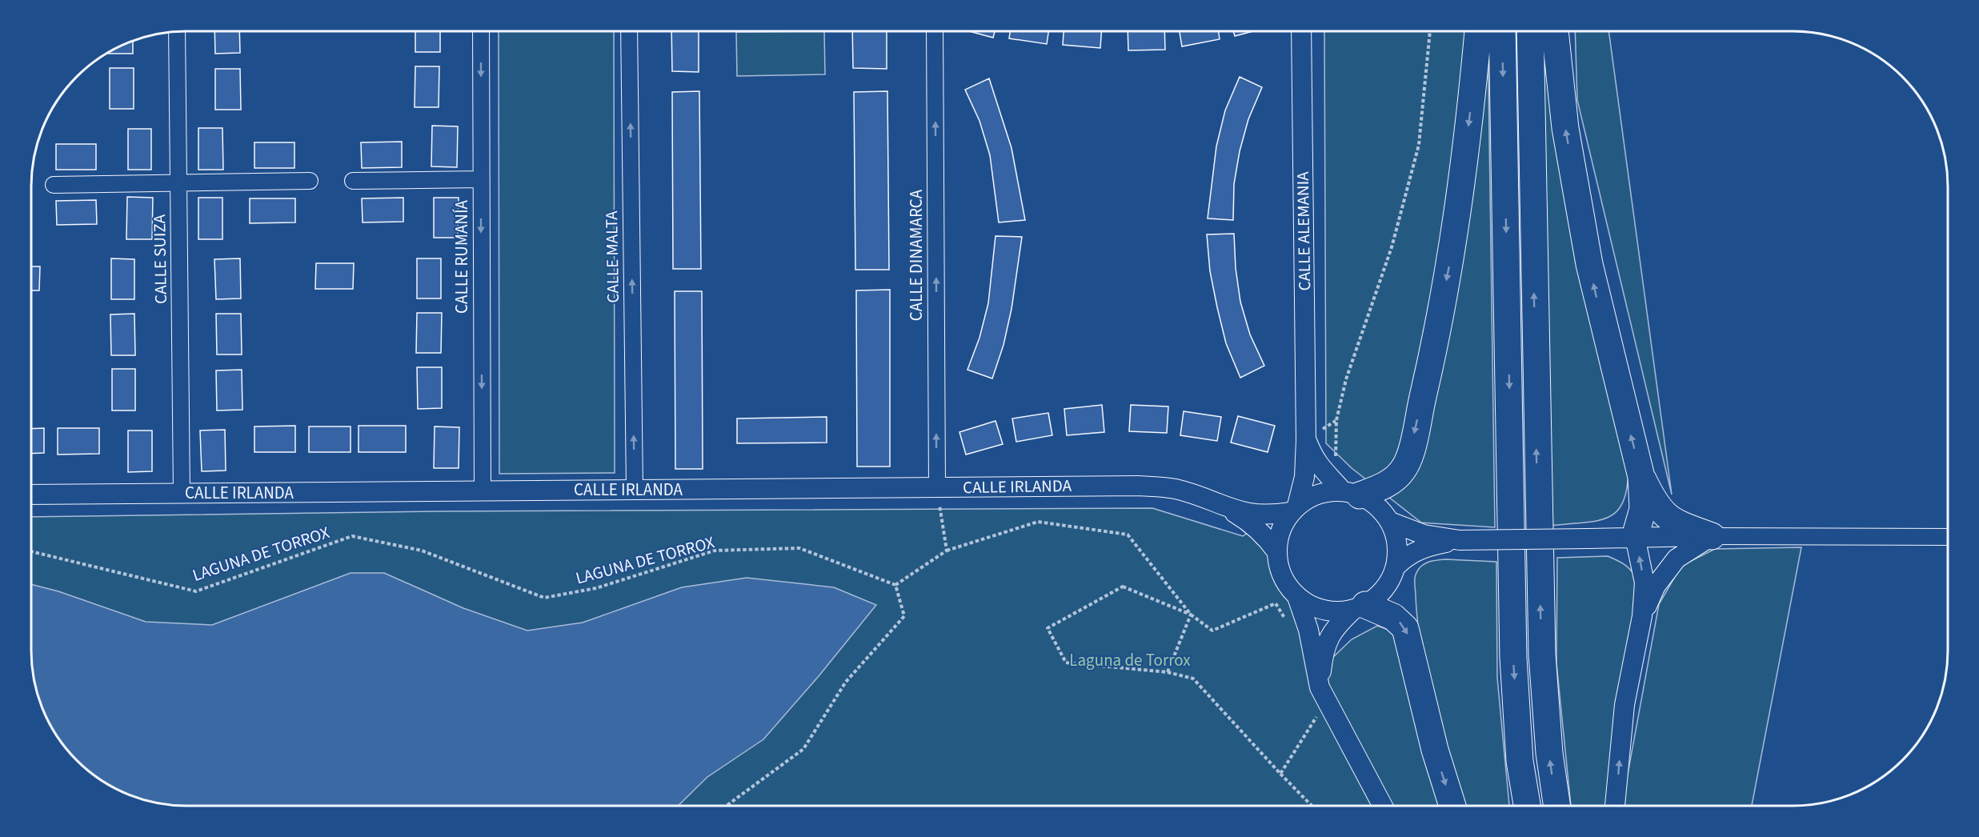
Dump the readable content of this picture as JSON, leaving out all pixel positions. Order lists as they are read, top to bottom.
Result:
{
  "streets": {
    "street": [
      "CALLE ALEMANIA",
      "CALLE DINAMARCA",
      "CALLE RUMANÍA",
      "CALLE MALTA",
      "CALLE SUIZA",
      "CALLE IRLANDA"
    ],
    "path": ["LAGUNA DE TORROX"]
  },
  "crossings": [
    ["CALLE ALEMANIA", "CALLE IRLANDA"],
    ["CALLE DINAMARCA", "CALLE IRLANDA"],
    ["CALLE RUMANÍA", "CALLE IRLANDA"],
    ["CALLE MALTA", "CALLE IRLANDA"],
    ["CALLE SUIZA", "CALLE IRLANDA"]
  ],
  "one_way": ["CALLE DINAMARCA", "CALLE RUMANÍA", "CALLE MALTA"],
  "parks": ["Laguna de Torrox"]
}
